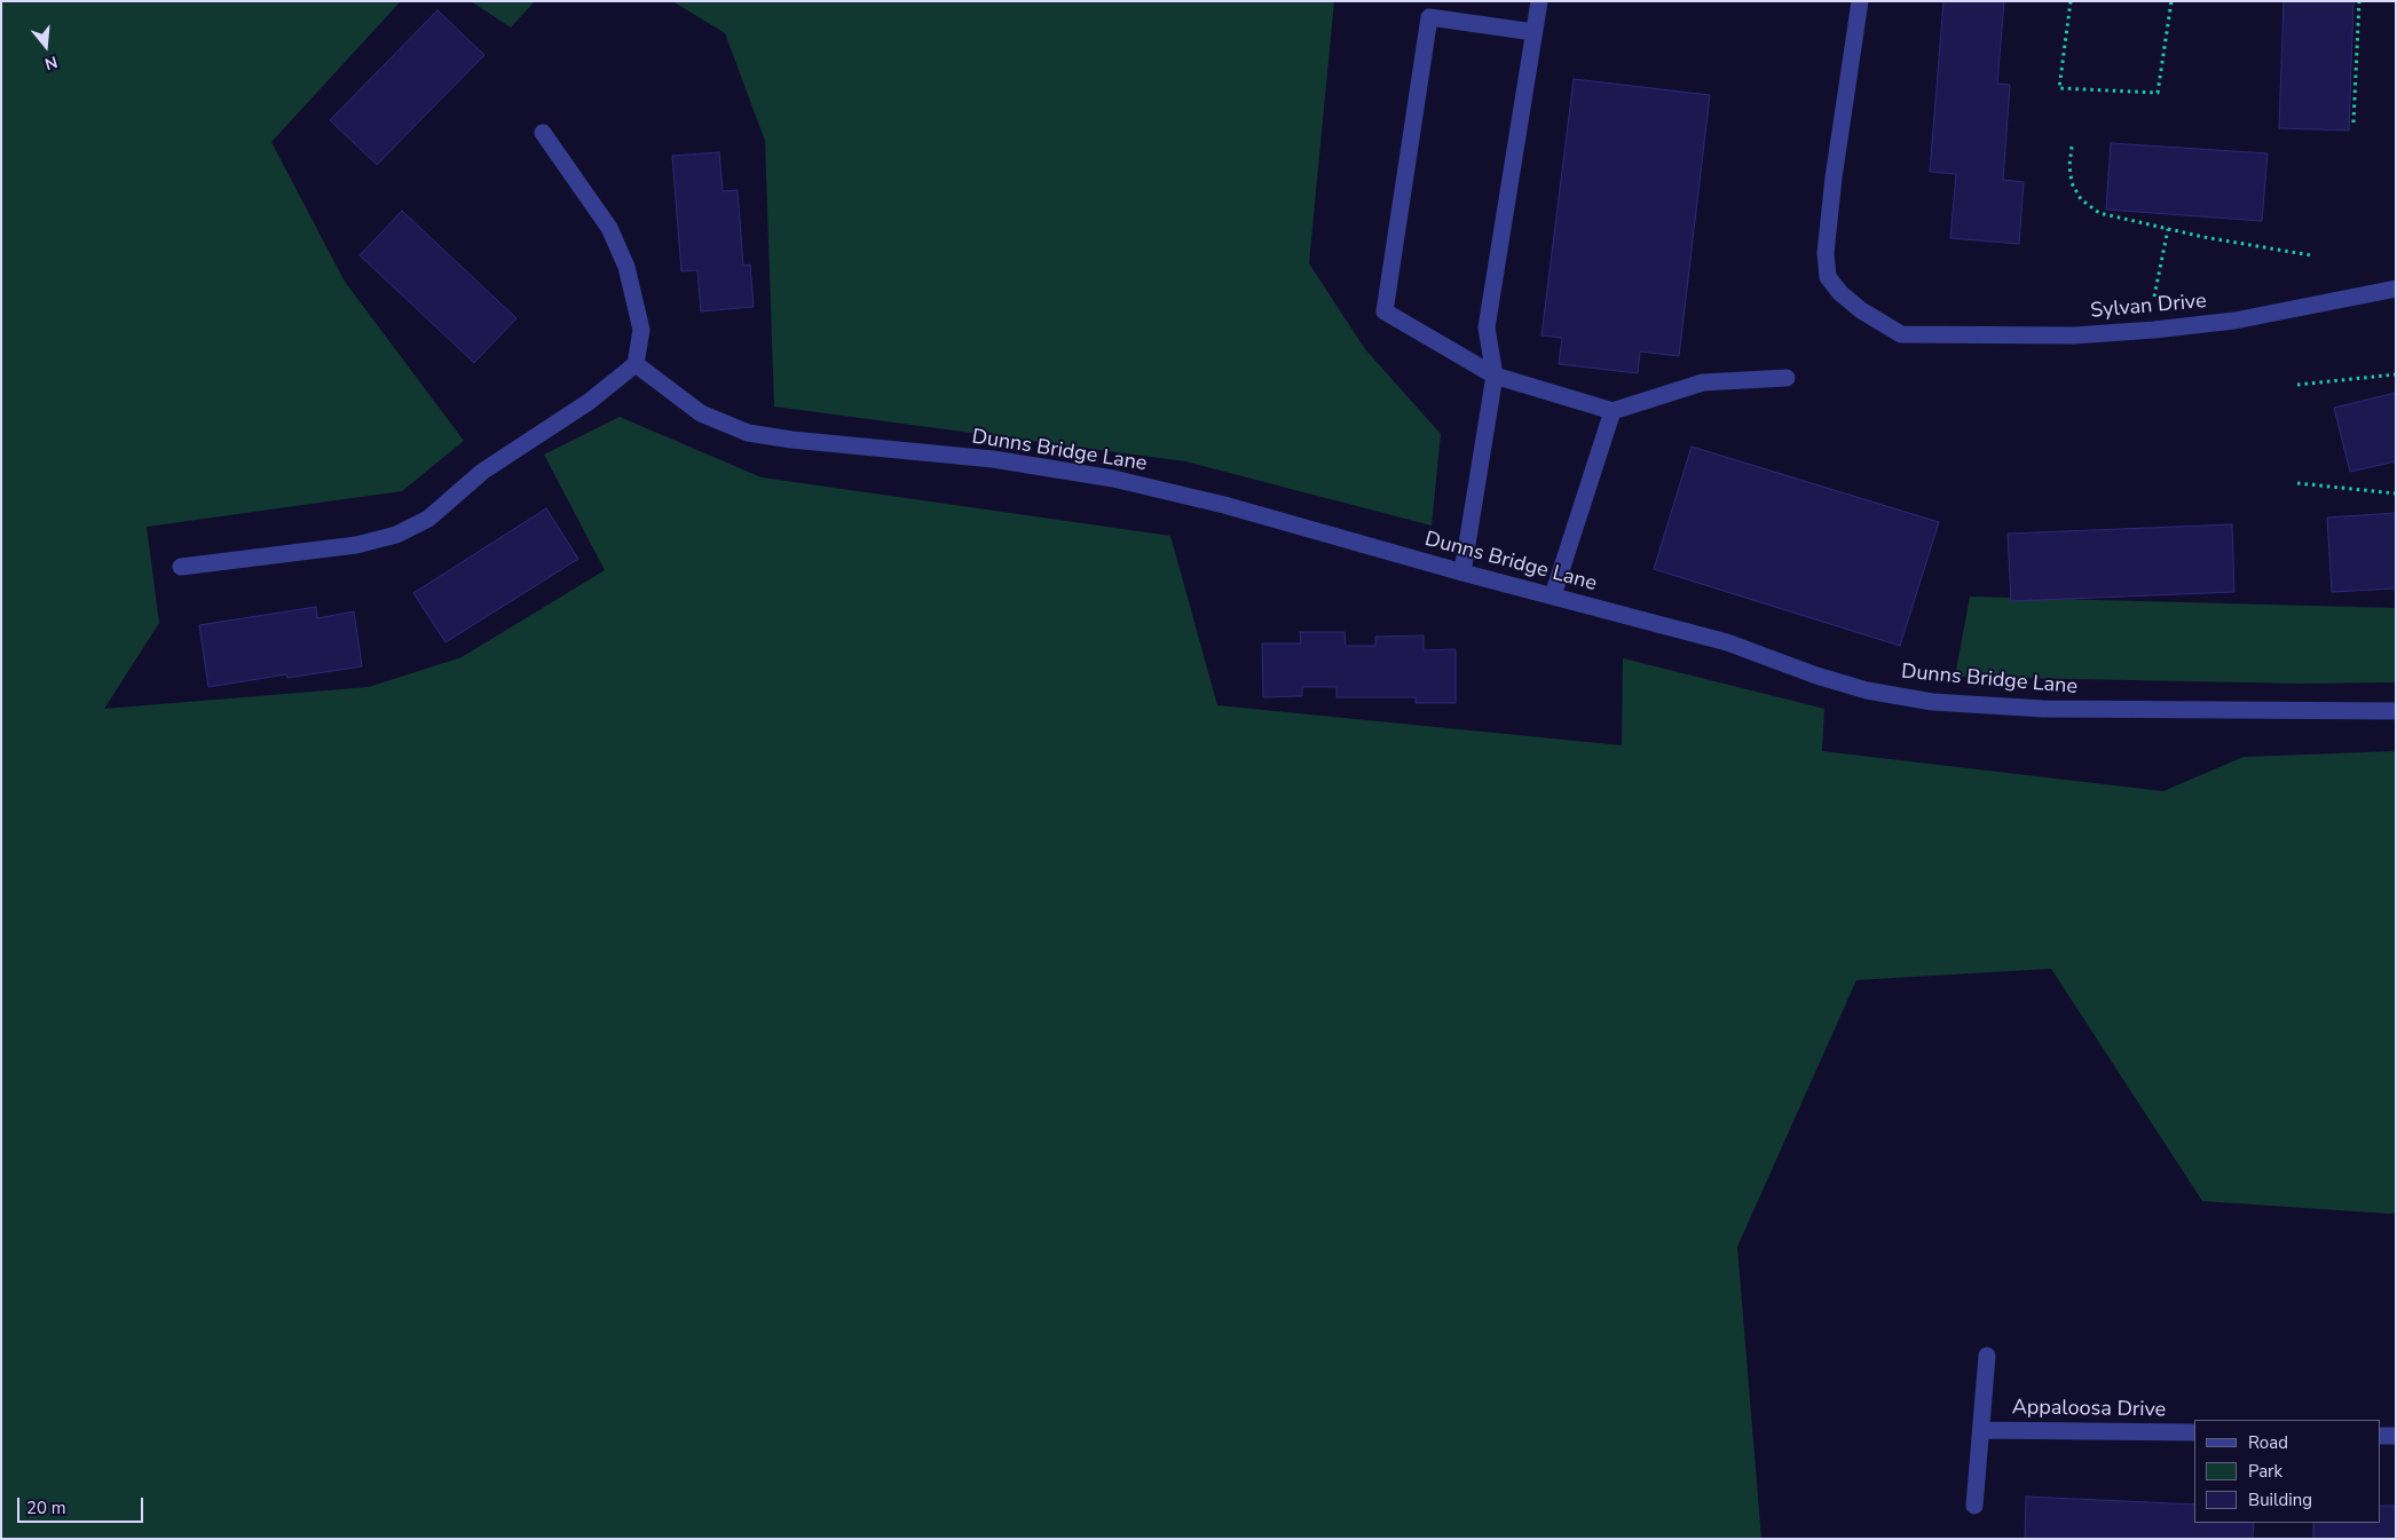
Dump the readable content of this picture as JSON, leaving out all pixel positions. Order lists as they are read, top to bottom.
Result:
{
  "streets": {
    "street": ["Sylvan Drive", "Dunns Bridge Lane", "Appaloosa Drive"]
  },
  "legend": ["Road", "Park", "Building"],
  "scale_bar": "20 m",
  "north": "bottom"
}
